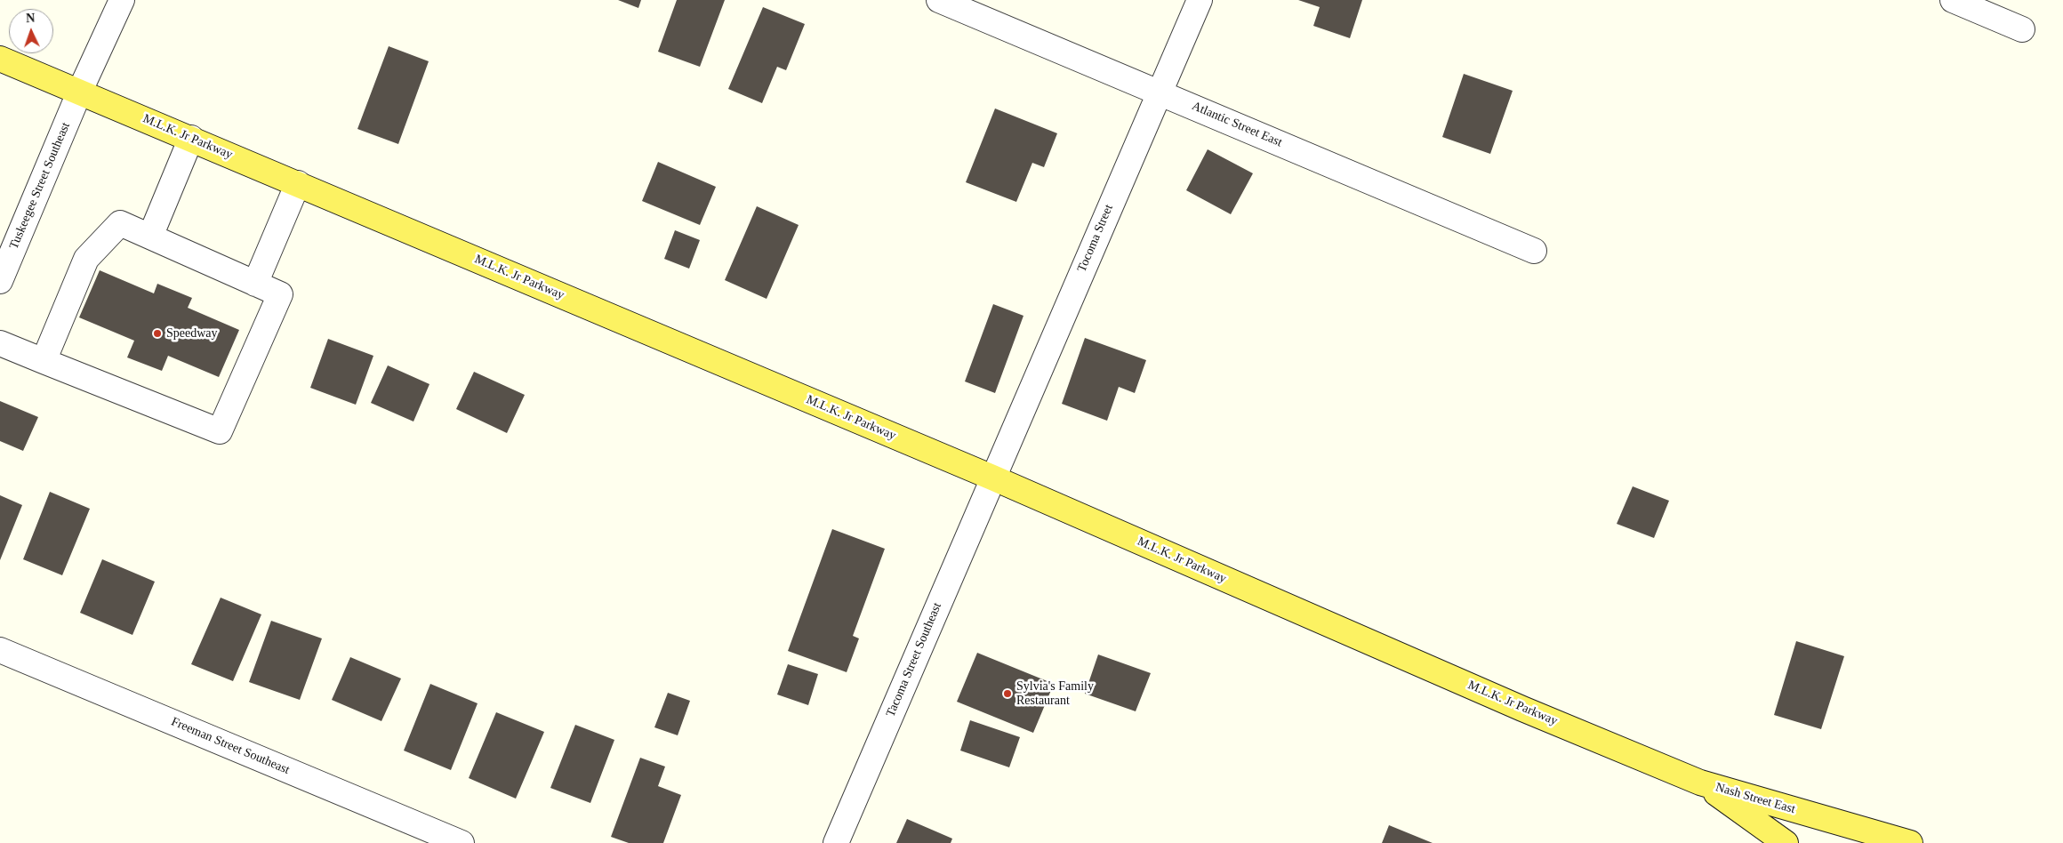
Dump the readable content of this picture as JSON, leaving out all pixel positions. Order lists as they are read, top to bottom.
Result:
{
  "streets": {
    "main road": ["M.L.K. Jr Parkway", "Nash Street East"],
    "street": [
      "Atlantic Street East",
      "Tuskeegee Street Southeast",
      "Tocoma Street",
      "Tacoma Street Southeast",
      "Freeman Street Southeast"
    ]
  },
  "crossings": [
    ["Atlantic Street East", "Tocoma Street"],
    ["M.L.K. Jr Parkway", "Tuskeegee Street Southeast"],
    ["M.L.K. Jr Parkway", "Tocoma Street"],
    ["M.L.K. Jr Parkway", "Tacoma Street Southeast"],
    ["M.L.K. Jr Parkway", "Nash Street East"],
    ["Tocoma Street", "Tacoma Street Southeast"]
  ],
  "places": ["Speedway", "Sylvia's Family Restaurant"],
  "north": "top"
}
